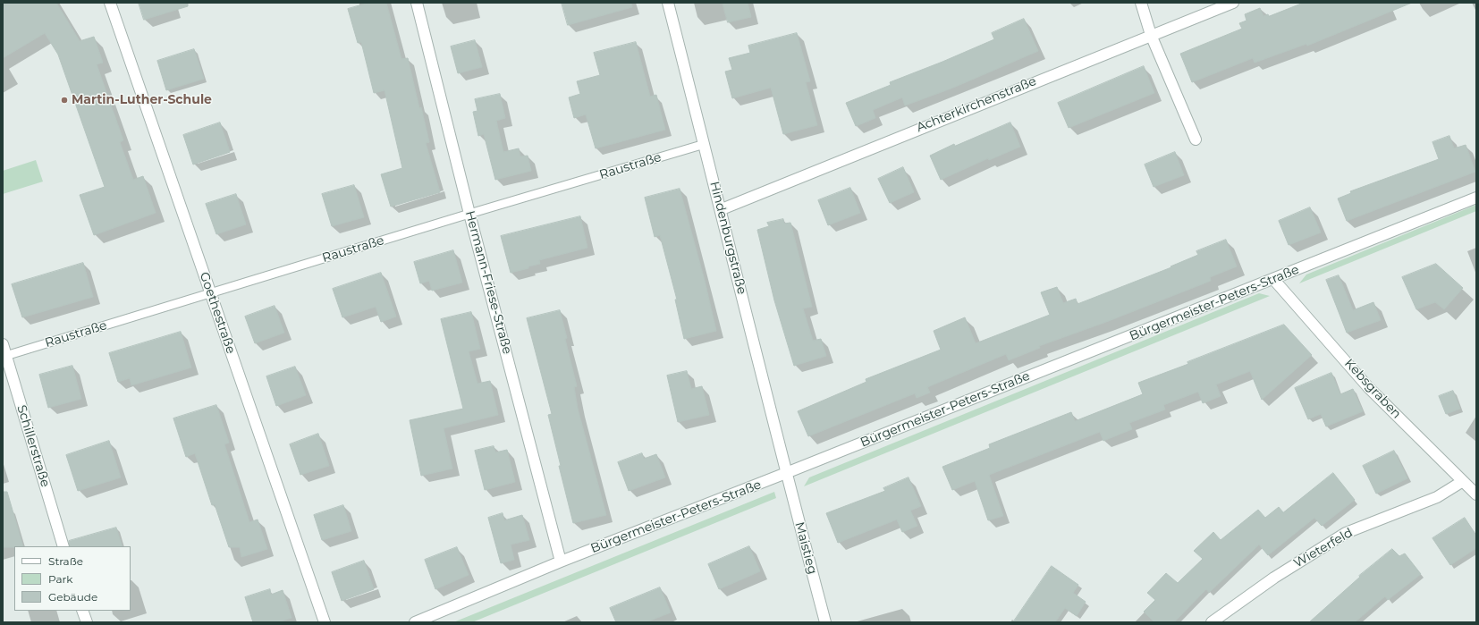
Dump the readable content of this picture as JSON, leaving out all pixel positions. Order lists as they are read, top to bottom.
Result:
{
  "streets": {
    "street": [
      "Achterkirchenstraße",
      "Hindenburgstraße",
      "Hermann-Friese-Straße",
      "Bürgermeister-Peters-Straße",
      "Goethestraße",
      "Kebsgraben",
      "Schillerstraße",
      "Maistieg",
      "Wieterfeld"
    ],
    "lane": ["Raustraße"]
  },
  "crossings": [
    ["Achterkirchenstraße", "Hindenburgstraße"],
    ["Raustraße", "Hindenburgstraße"],
    ["Raustraße", "Hermann-Friese-Straße"],
    ["Raustraße", "Goethestraße"],
    ["Raustraße", "Schillerstraße"],
    ["Hindenburgstraße", "Bürgermeister-Peters-Straße"],
    ["Hindenburgstraße", "Maistieg"],
    ["Hermann-Friese-Straße", "Bürgermeister-Peters-Straße"],
    ["Bürgermeister-Peters-Straße", "Kebsgraben"],
    ["Bürgermeister-Peters-Straße", "Maistieg"],
    ["Kebsgraben", "Wieterfeld"]
  ],
  "places": ["Martin-Luther-Schule"],
  "legend": ["Straße", "Park", "Gebäude"]
}
